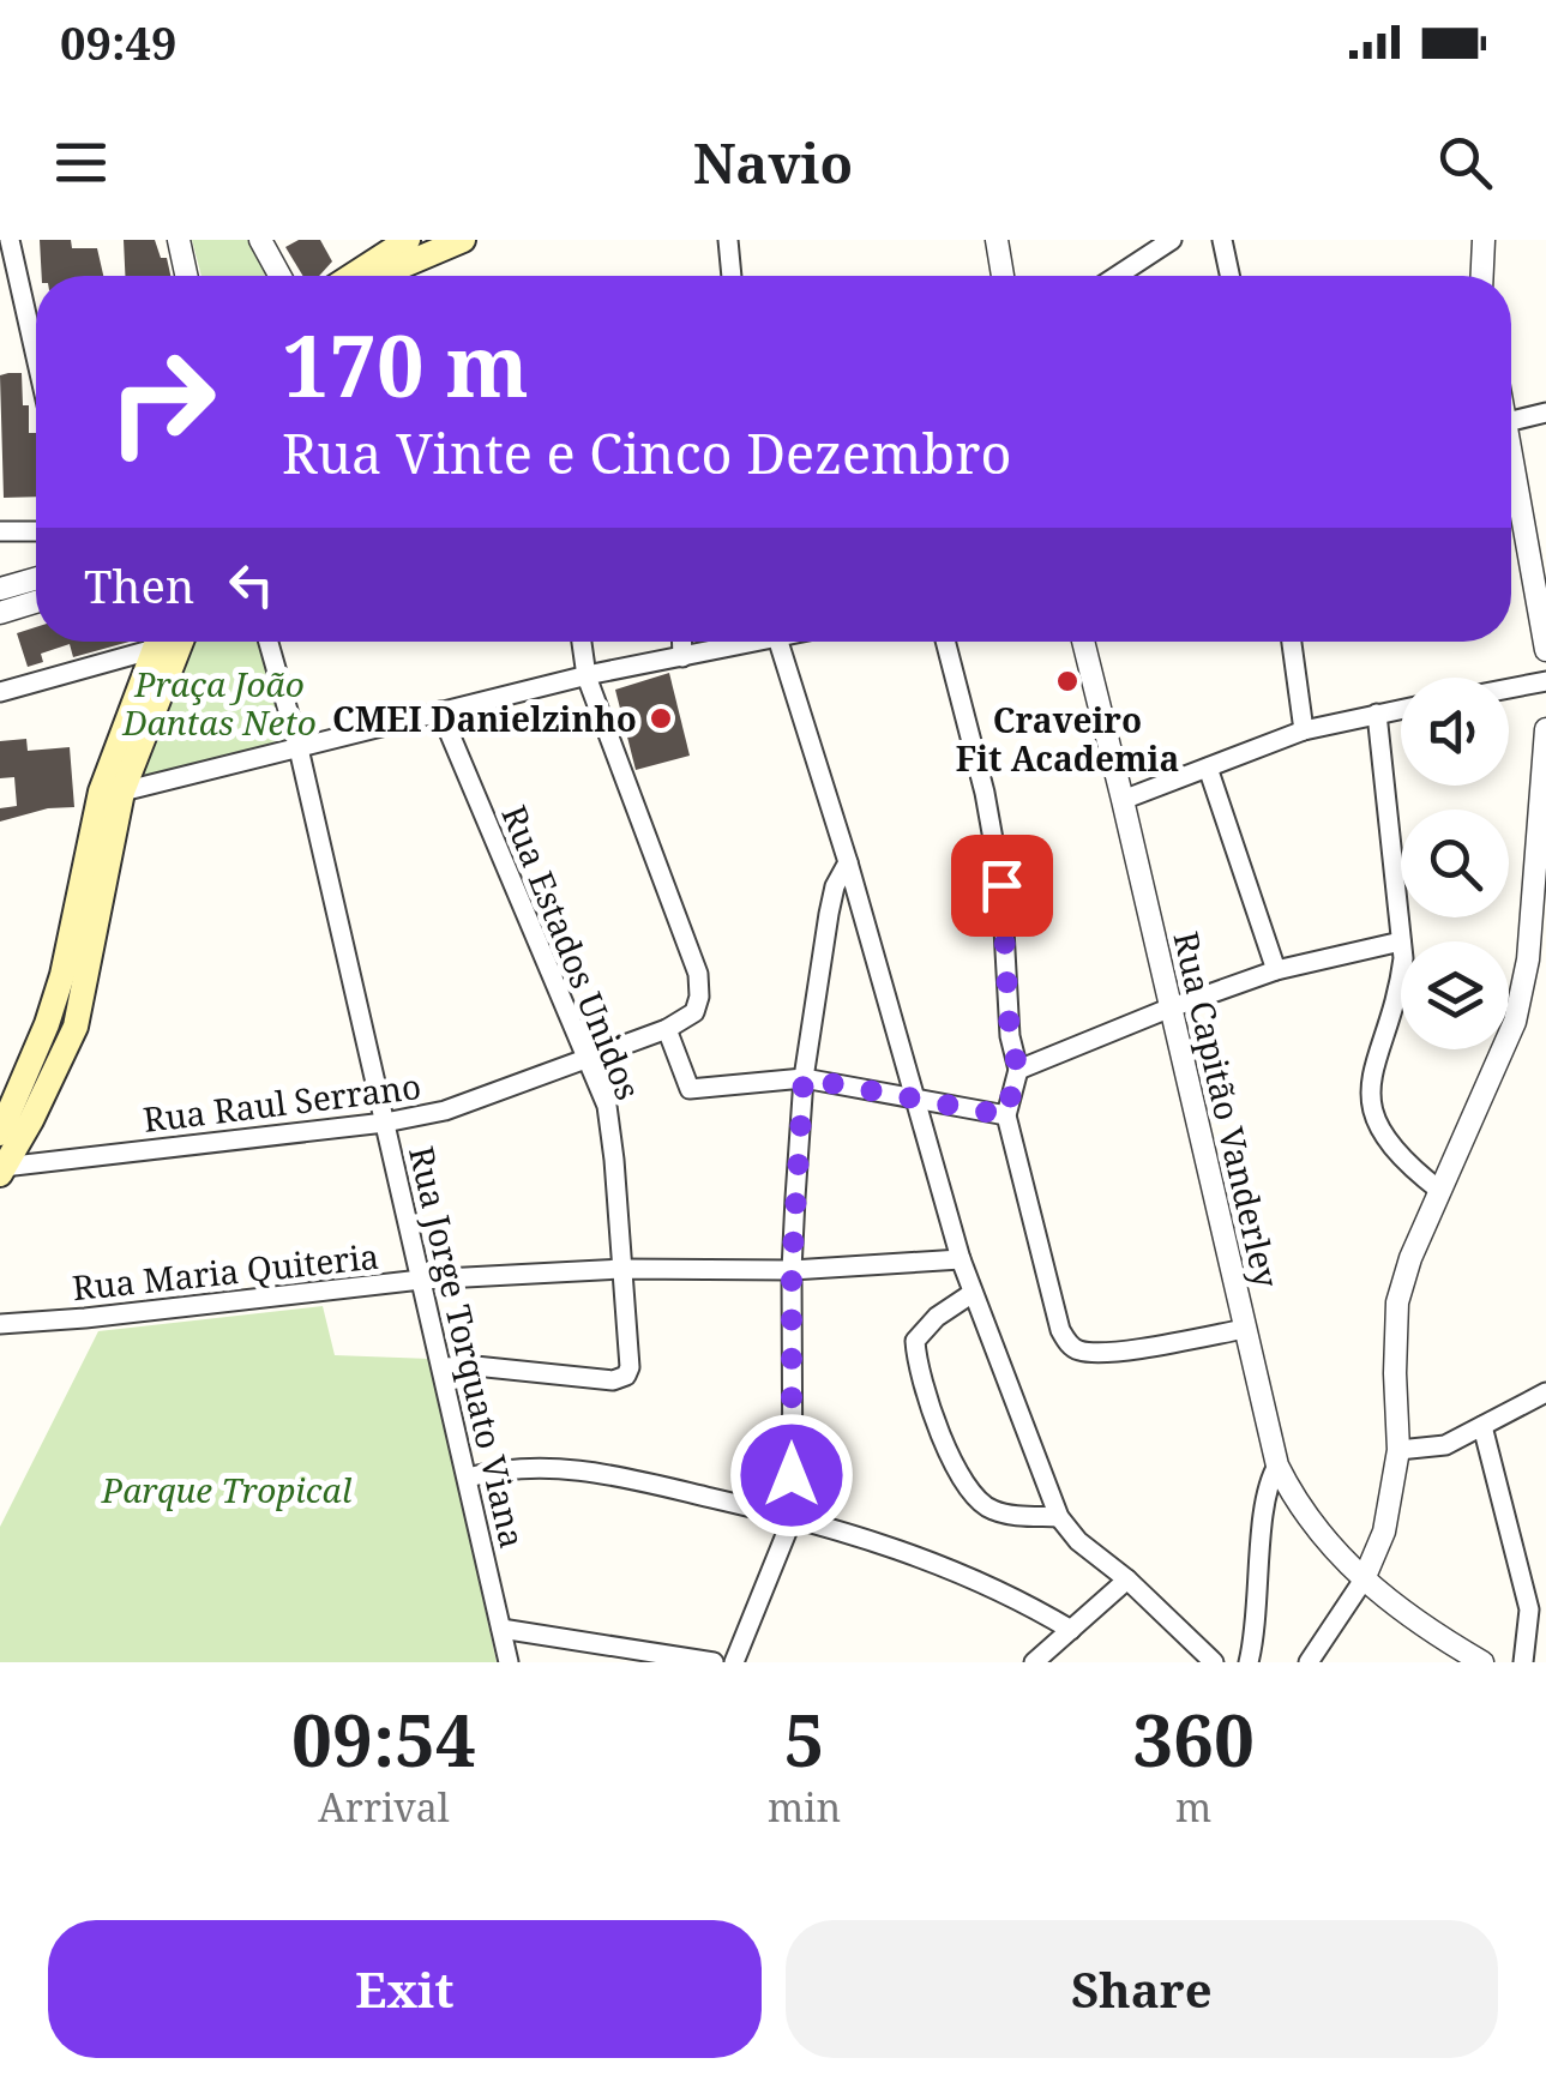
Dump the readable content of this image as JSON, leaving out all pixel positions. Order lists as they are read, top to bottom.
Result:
{
  "streets": {
    "street": [
      "Rua Estados Unidos",
      "Rua Raul Serrano",
      "Rua Capitão Vanderley",
      "Rua Maria Quiteria",
      "Rua Jorge Torquato Viana"
    ]
  },
  "crossings": [
    ["Rua Estados Unidos", "Rua Raul Serrano"],
    ["Rua Estados Unidos", "Rua Maria Quiteria"],
    ["Rua Estados Unidos", "Rua Jorge Torquato Viana"],
    ["Rua Raul Serrano", "Rua Jorge Torquato Viana"],
    ["Rua Maria Quiteria", "Rua Jorge Torquato Viana"]
  ],
  "parks": ["Praça João Dantas Neto", "Parque Tropical"],
  "places": ["Craveiro Fit Academia", "CMEI Danielzinho"],
  "page": {
    "status": "09:49",
    "header": "Navio",
    "turn": ["170 m", "Rua Vinte e Cinco Dezembro"],
    "then": "Then",
    "eta": [
      "09:54",
      "Arrival",
      "5",
      "min",
      "360",
      "m"
    ],
    "buttons": ["Exit", "Share"]
  }
}
